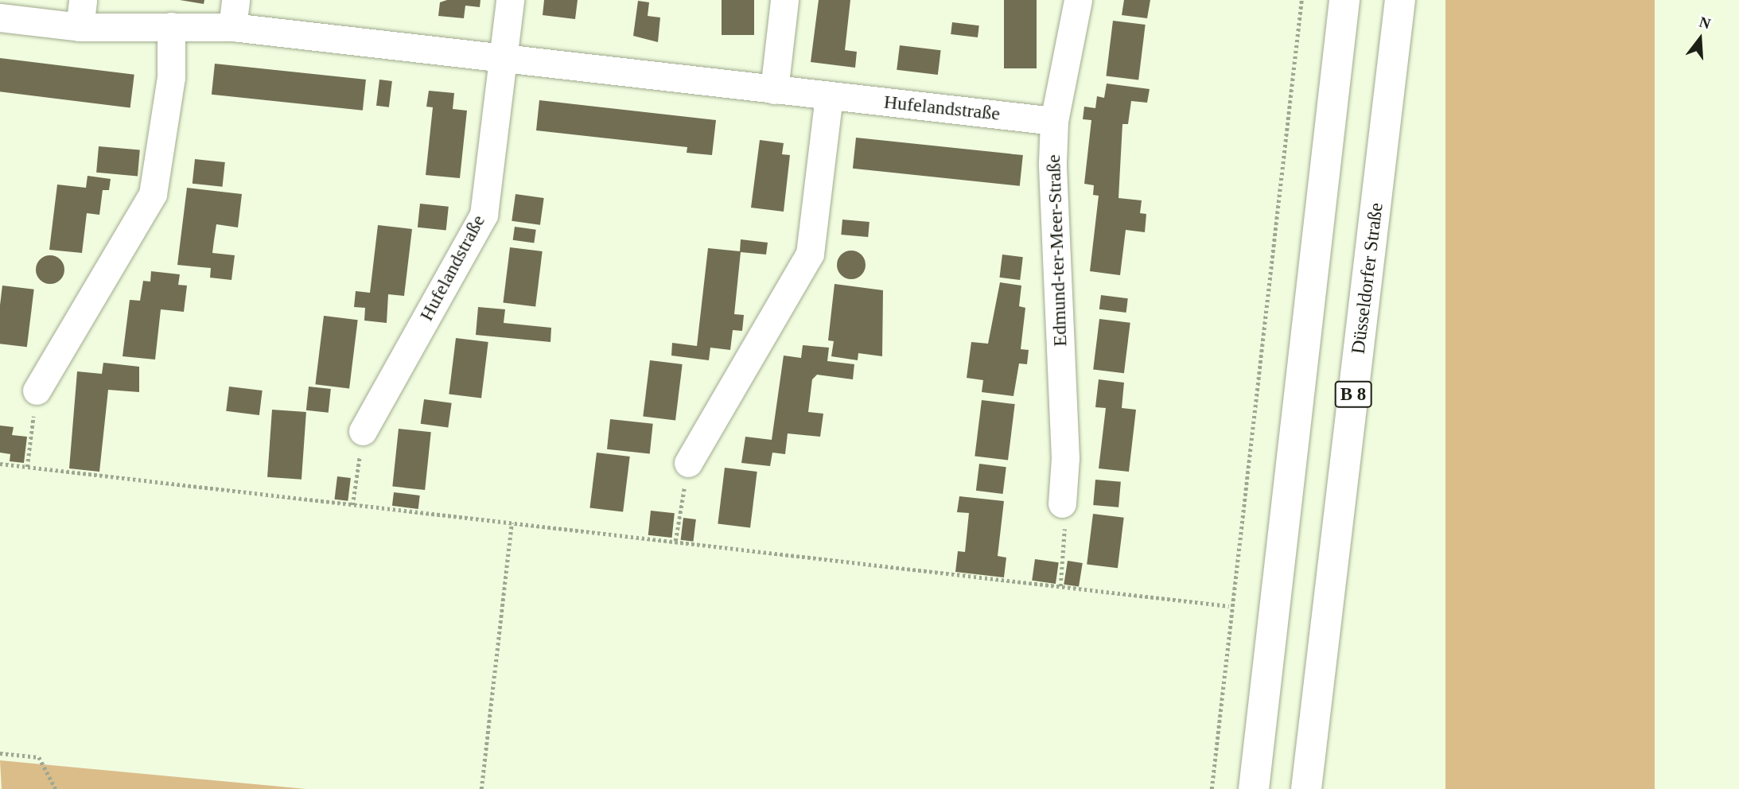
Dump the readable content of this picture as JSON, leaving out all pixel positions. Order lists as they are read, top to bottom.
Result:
{
  "streets": {
    "main road": ["Düsseldorfer Straße", "B 8"],
    "street": ["Hufelandstraße", "Edmund-ter-Meer-Straße"]
  },
  "crossings": [
    ["Hufelandstraße", "Edmund-ter-Meer-Straße"]
  ],
  "north": "top"
}
